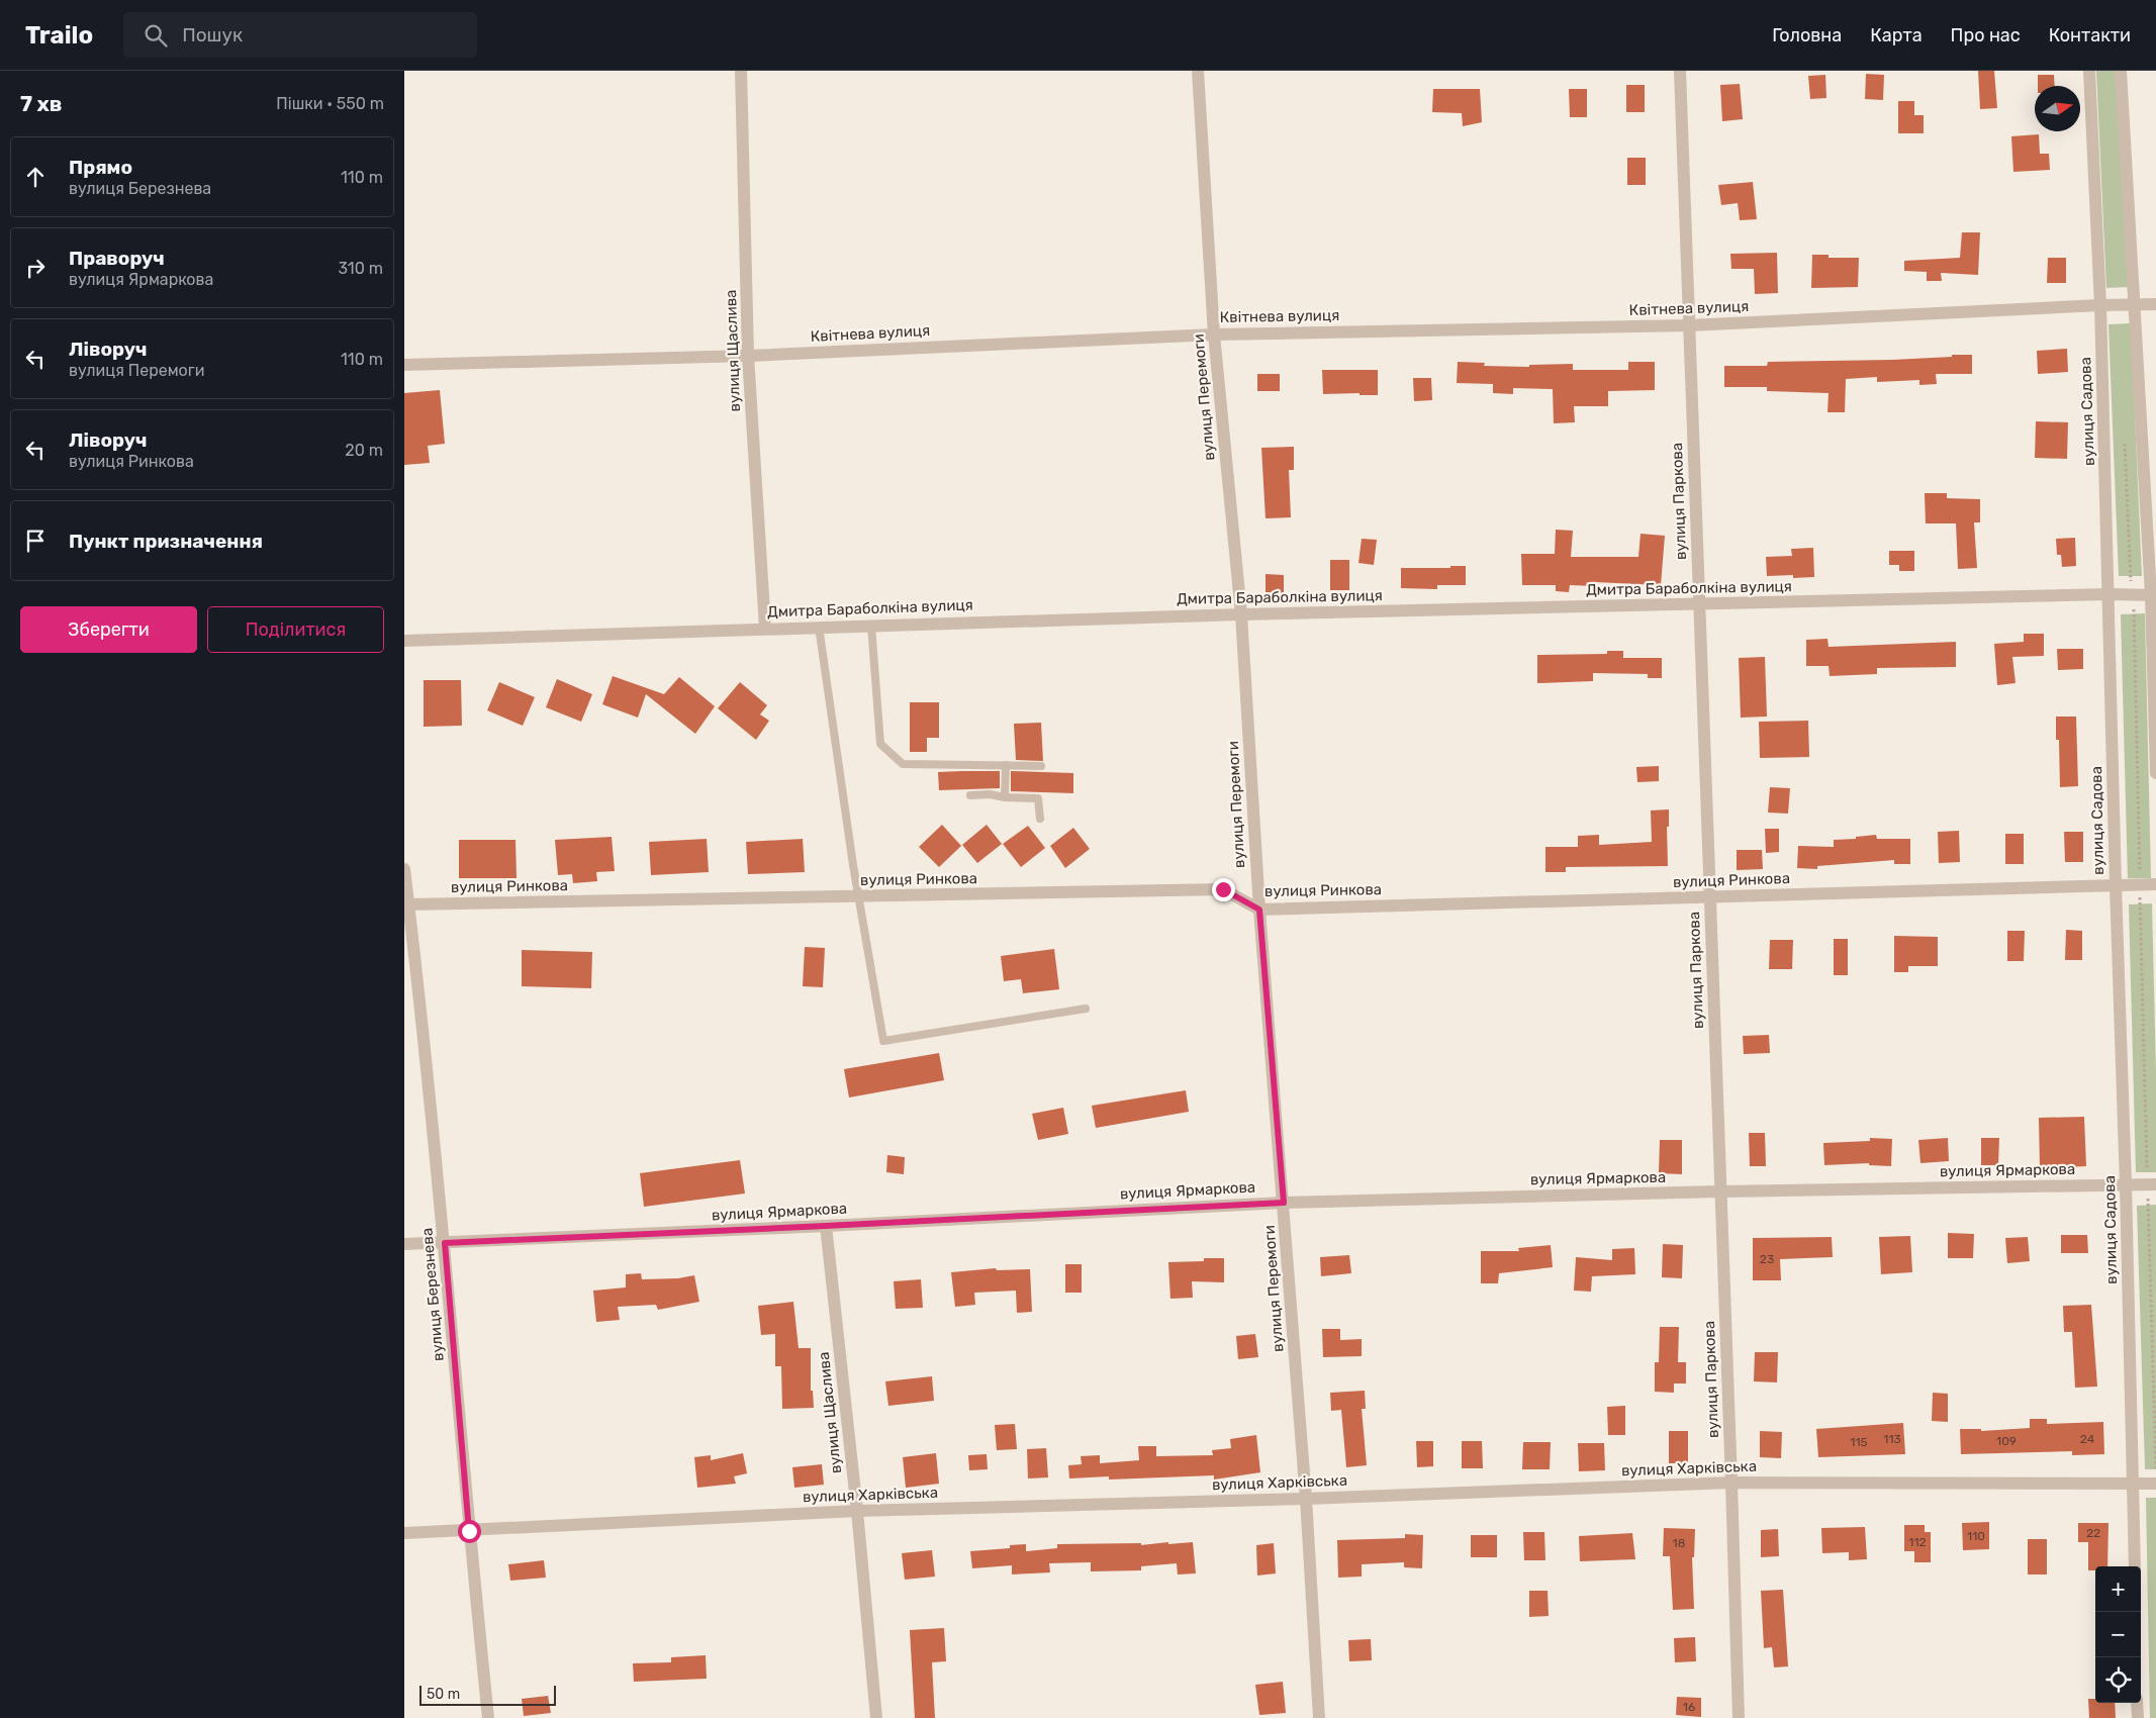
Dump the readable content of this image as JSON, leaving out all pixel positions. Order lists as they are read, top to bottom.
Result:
{
  "streets": {
    "street": [
      "Квітнева вулиця",
      "вулиця Щаслива",
      "вулиця Перемоги",
      "вулиця Садова",
      "вулиця Паркова",
      "Дмитра Бараболкіна вулиця",
      "вулиця Ринкова",
      "вулиця Ярмаркова",
      "вулиця Березнева",
      "вулиця Харківська"
    ]
  },
  "crossings": [
    ["Квітнева вулиця", "вулиця Щаслива"],
    ["Квітнева вулиця", "вулиця Перемоги"],
    ["Квітнева вулиця", "вулиця Садова"],
    ["Квітнева вулиця", "вулиця Паркова"],
    ["вулиця Щаслива", "Дмитра Бараболкіна вулиця"],
    ["вулиця Щаслива", "вулиця Ярмаркова"],
    ["вулиця Щаслива", "вулиця Харківська"],
    ["вулиця Перемоги", "Дмитра Бараболкіна вулиця"],
    ["вулиця Перемоги", "вулиця Ринкова"],
    ["вулиця Перемоги", "вулиця Ярмаркова"],
    ["вулиця Перемоги", "вулиця Харківська"],
    ["вулиця Садова", "Дмитра Бараболкіна вулиця"],
    ["вулиця Садова", "вулиця Ринкова"],
    ["вулиця Садова", "вулиця Ярмаркова"],
    ["вулиця Садова", "вулиця Харківська"],
    ["вулиця Паркова", "Дмитра Бараболкіна вулиця"],
    ["вулиця Паркова", "вулиця Ринкова"],
    ["вулиця Паркова", "вулиця Ярмаркова"],
    ["вулиця Паркова", "вулиця Харківська"],
    ["вулиця Ринкова", "вулиця Березнева"],
    ["вулиця Ярмаркова", "вулиця Березнева"],
    ["вулиця Березнева", "вулиця Харківська"]
  ],
  "house_numbers": [
    "23",
    "113",
    "24",
    "109",
    "115",
    "22",
    "110",
    "112",
    "18",
    "16"
  ],
  "scale_bar": "50 m",
  "north": "right",
  "page": {
    "header": "Trailo",
    "search": "Пошук",
    "nav": [
      "Головна",
      "Карта",
      "Про нас",
      "Контакти"
    ],
    "heading": ["7 хв", "Пішки · 550 m"],
    "list": [
      ["Прямо", "вулиця Березнева", "110 m"],
      ["Праворуч", "вулиця Ярмаркова", "310 m"],
      ["Ліворуч", "вулиця Перемоги", "110 m"],
      ["Ліворуч", "вулиця Ринкова", "20 m"],
      "Пункт призначення"
    ],
    "buttons": ["Зберегти", "Поділитися"],
    "map_buttons": ["+", "−"],
    "scale": "50 m"
  }
}
